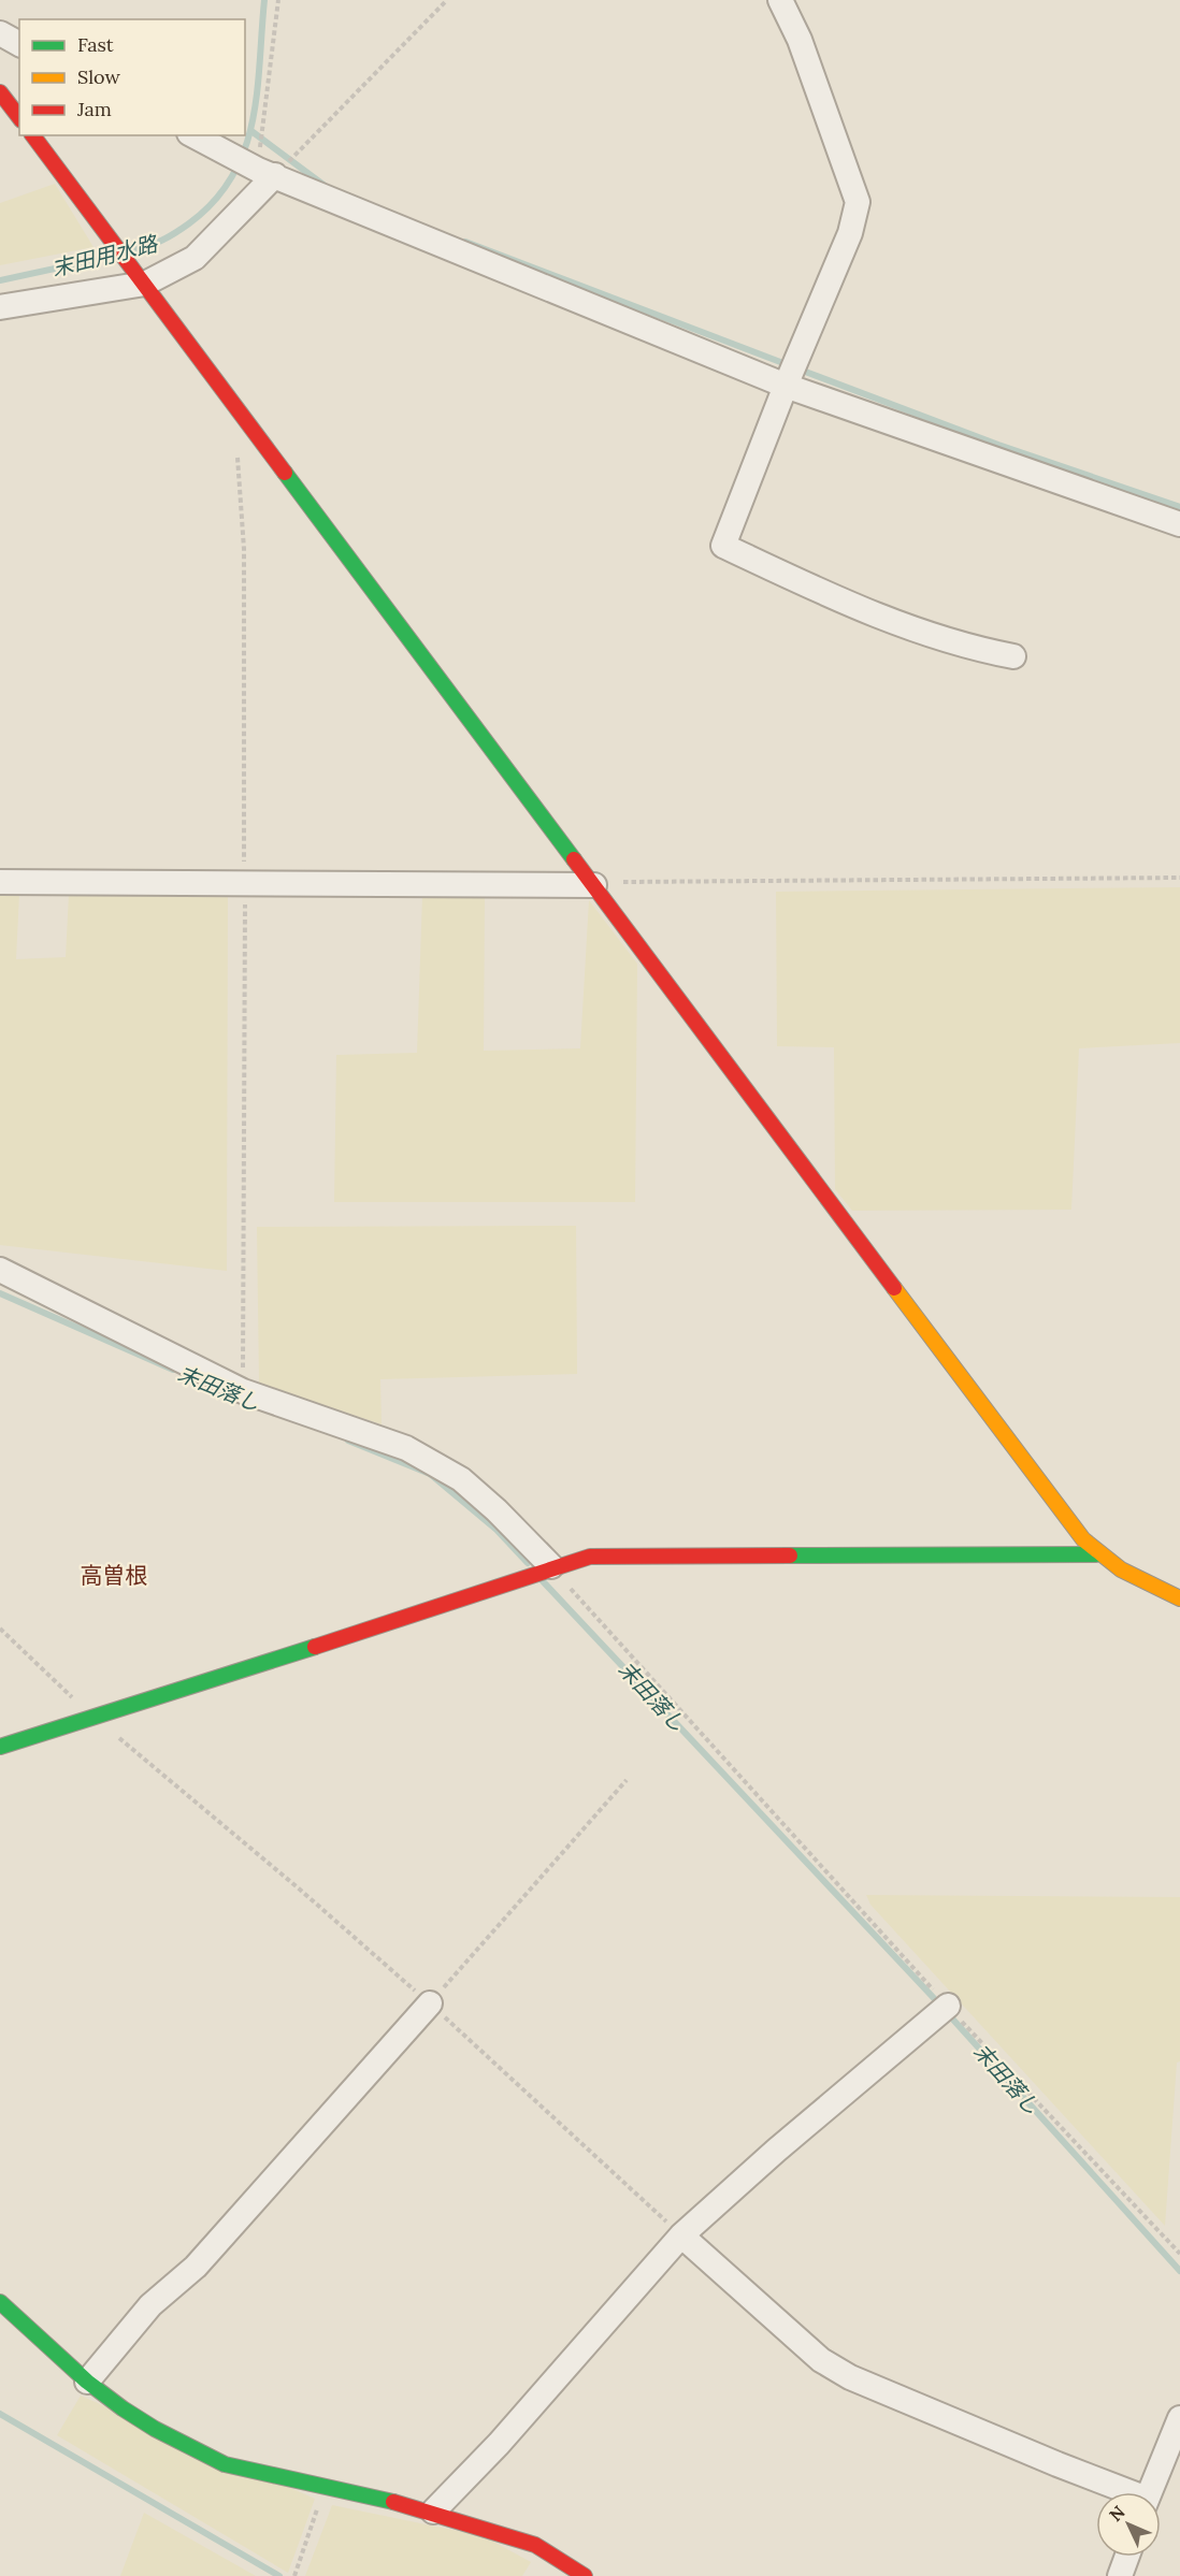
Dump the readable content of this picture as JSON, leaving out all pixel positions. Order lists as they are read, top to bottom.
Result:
{
  "districts": ["高曽根"],
  "water": ["末田用水路", "末田落し"],
  "legend": ["Fast", "Slow", "Jam"],
  "north": "top left"
}
